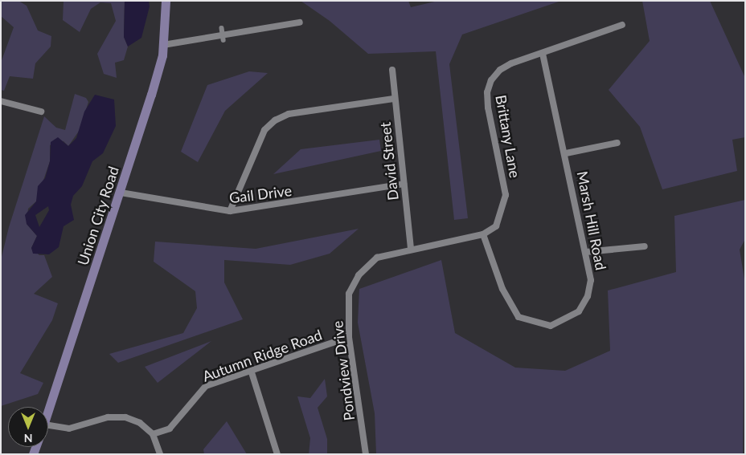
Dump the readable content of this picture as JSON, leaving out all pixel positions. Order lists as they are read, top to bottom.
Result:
{
  "streets": {
    "main road": ["Union City Road"],
    "street": [
      "Brittany Lane",
      "David Street",
      "Gail Drive",
      "Marsh Hill Road",
      "Autumn Ridge Road",
      "Pondview Drive"
    ]
  },
  "crossings": [
    ["Brittany Lane", "David Street"],
    ["Brittany Lane", "Marsh Hill Road"],
    ["Brittany Lane", "Pondview Drive"],
    ["David Street", "Gail Drive"],
    ["David Street", "Pondview Drive"],
    ["Gail Drive", "Union City Road"],
    ["Autumn Ridge Road", "Pondview Drive"]
  ],
  "north": "bottom"
}
